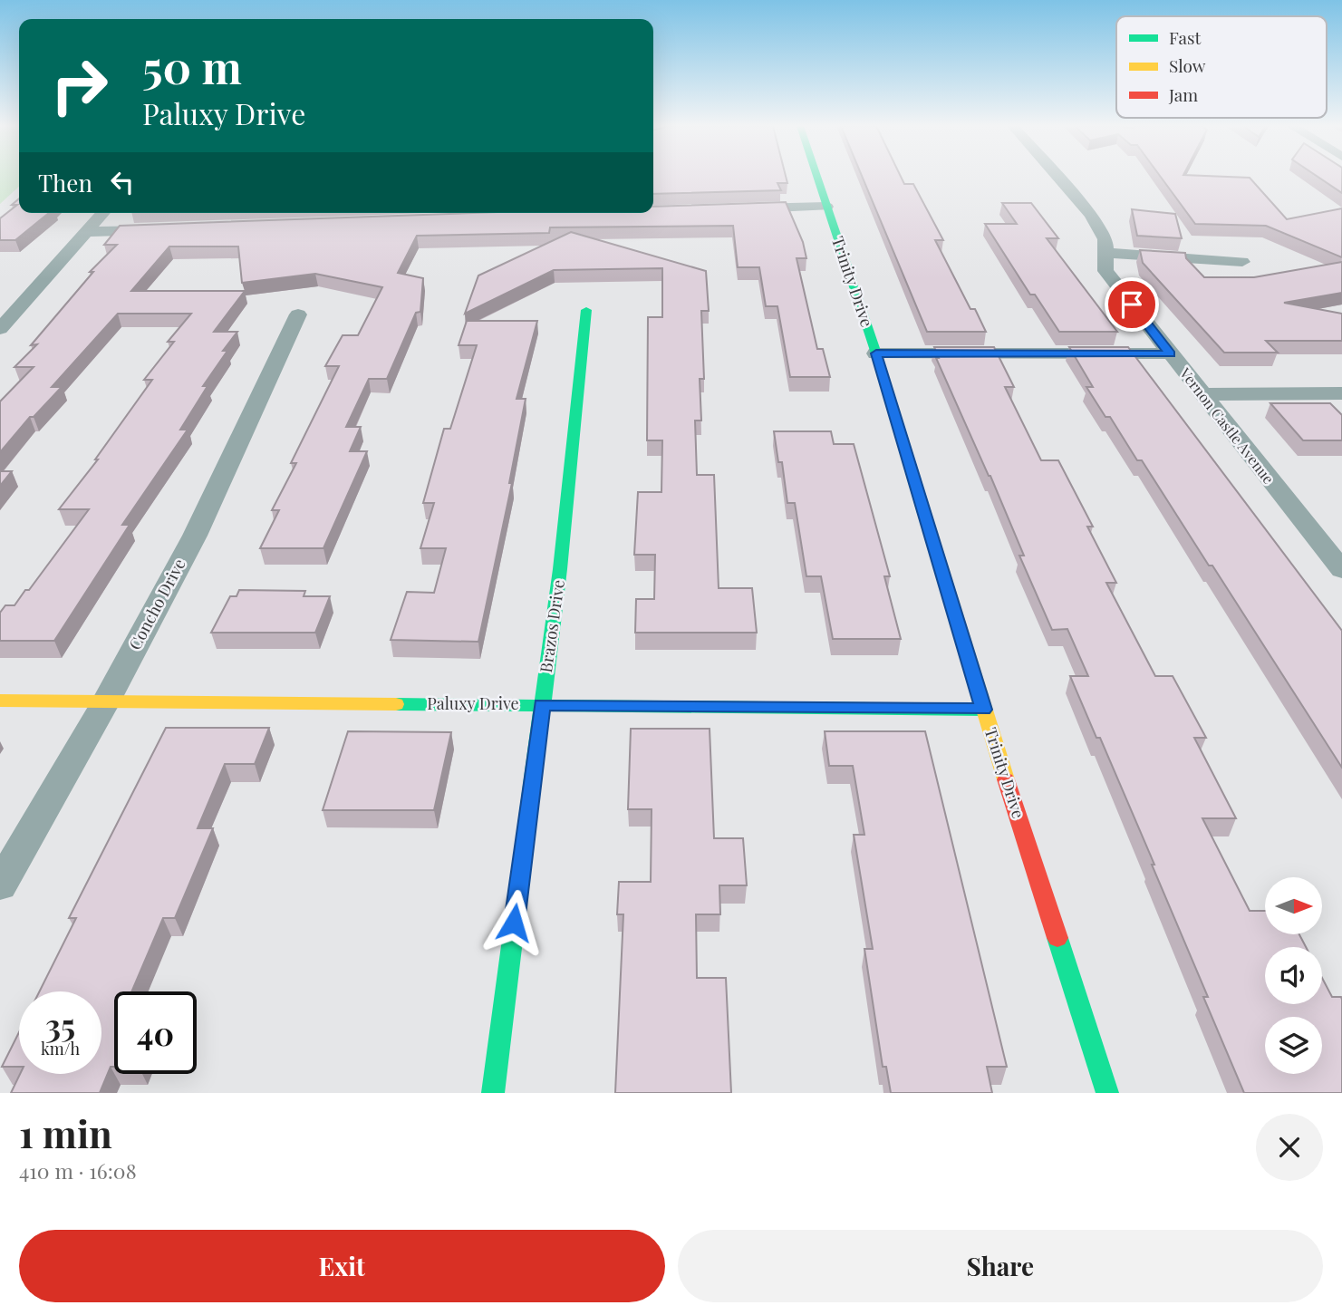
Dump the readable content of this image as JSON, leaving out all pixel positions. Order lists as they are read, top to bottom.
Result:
{
  "streets": {
    "street": [
      "Trinity Drive",
      "Vernon Castle Avenue",
      "Concho Drive",
      "Brazos Drive",
      "Paluxy Drive"
    ]
  },
  "crossings": [
    ["Trinity Drive", "Paluxy Drive"],
    ["Concho Drive", "Paluxy Drive"],
    ["Brazos Drive", "Paluxy Drive"]
  ],
  "legend": ["Fast", "Slow", "Jam"],
  "north": "right",
  "page": {
    "turn": ["50 m", "Paluxy Drive"],
    "then": "Then",
    "speed": "35 km/h",
    "limit": "40",
    "heading": ["1 min", "410 m · 16:08"],
    "buttons": ["Exit", "Share"]
  }
}
